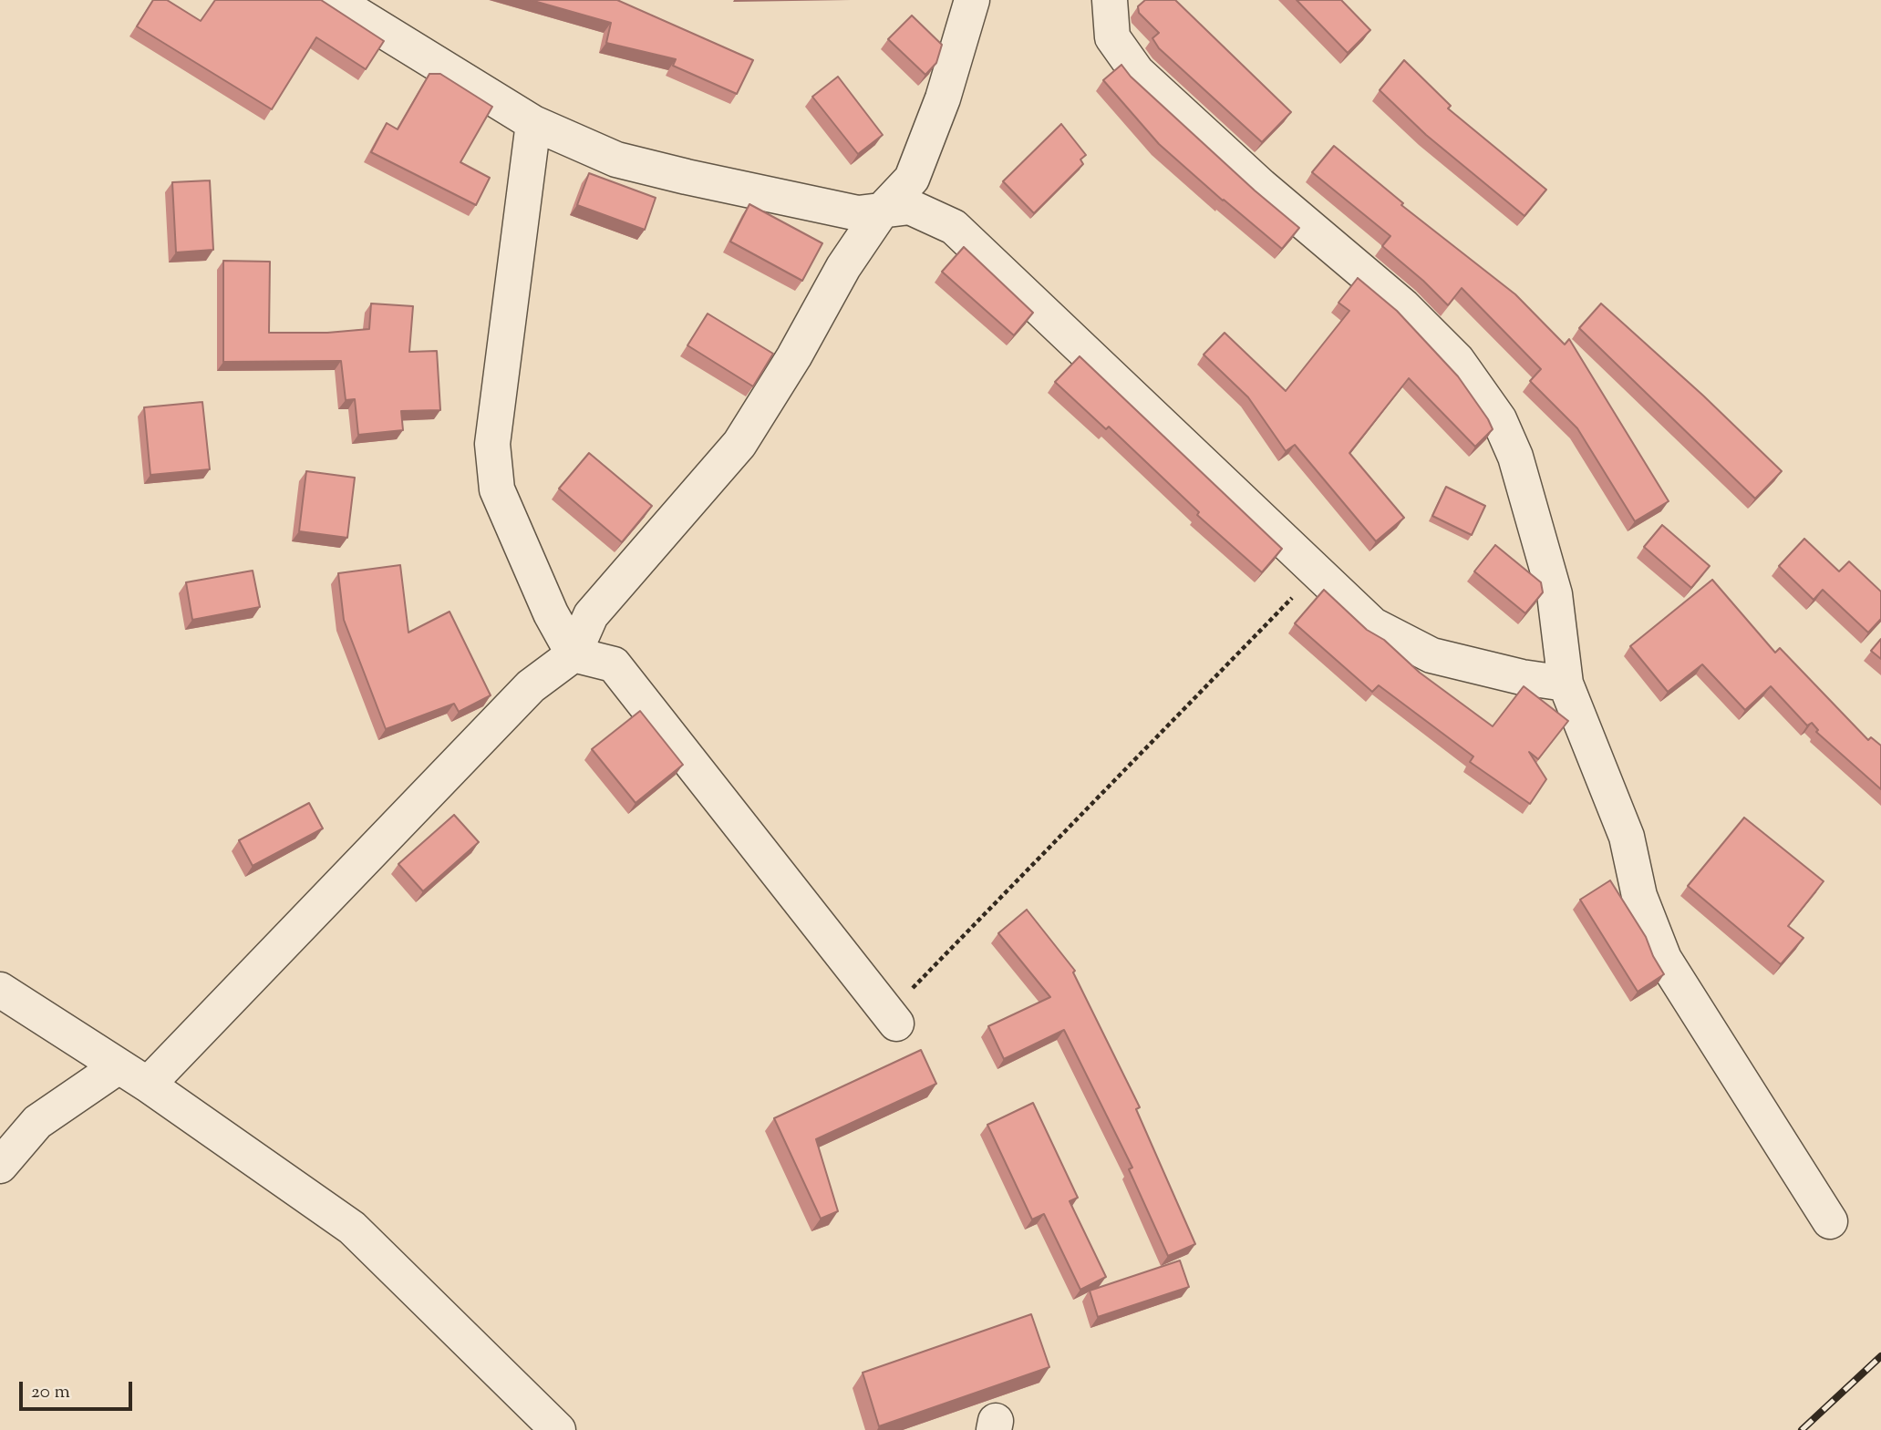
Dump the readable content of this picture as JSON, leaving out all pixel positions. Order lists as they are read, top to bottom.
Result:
{
  "scale_bar": "20 m"
}
